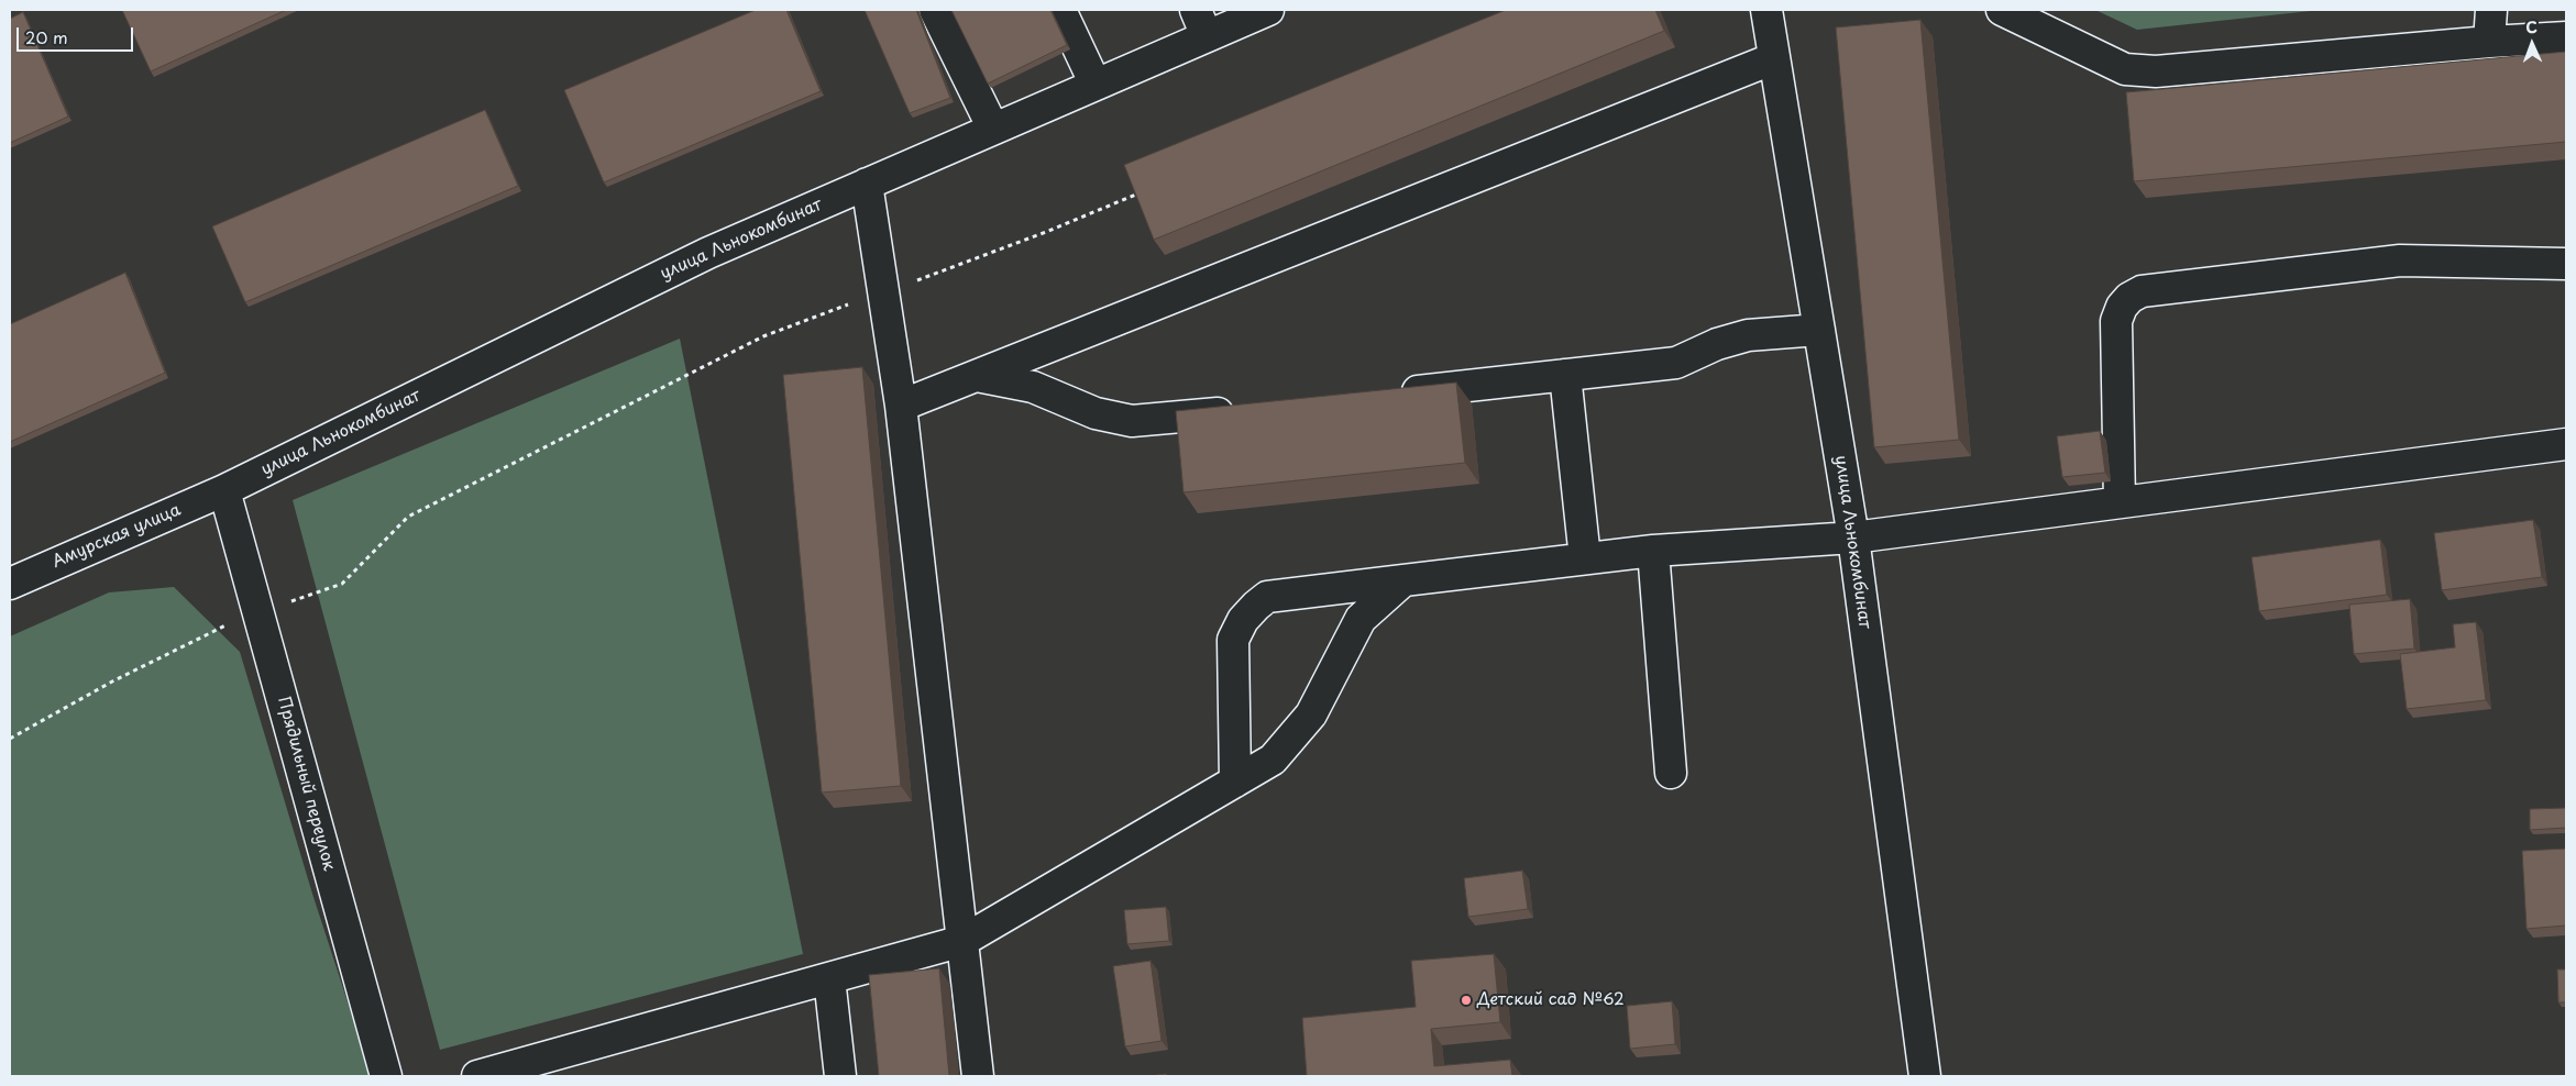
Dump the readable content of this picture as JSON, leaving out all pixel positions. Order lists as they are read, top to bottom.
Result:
{
  "streets": {
    "street": ["улица Льнокомбинат", "Амурская улица", "Прядильный переулок"]
  },
  "crossings": [
    ["улица Льнокомбинат", "Амурская улица"],
    ["улица Льнокомбинат", "Прядильный переулок"],
    ["Амурская улица", "Прядильный переулок"]
  ],
  "places": ["Детский сад №62"],
  "scale_bar": "20 m",
  "north": "top"
}
